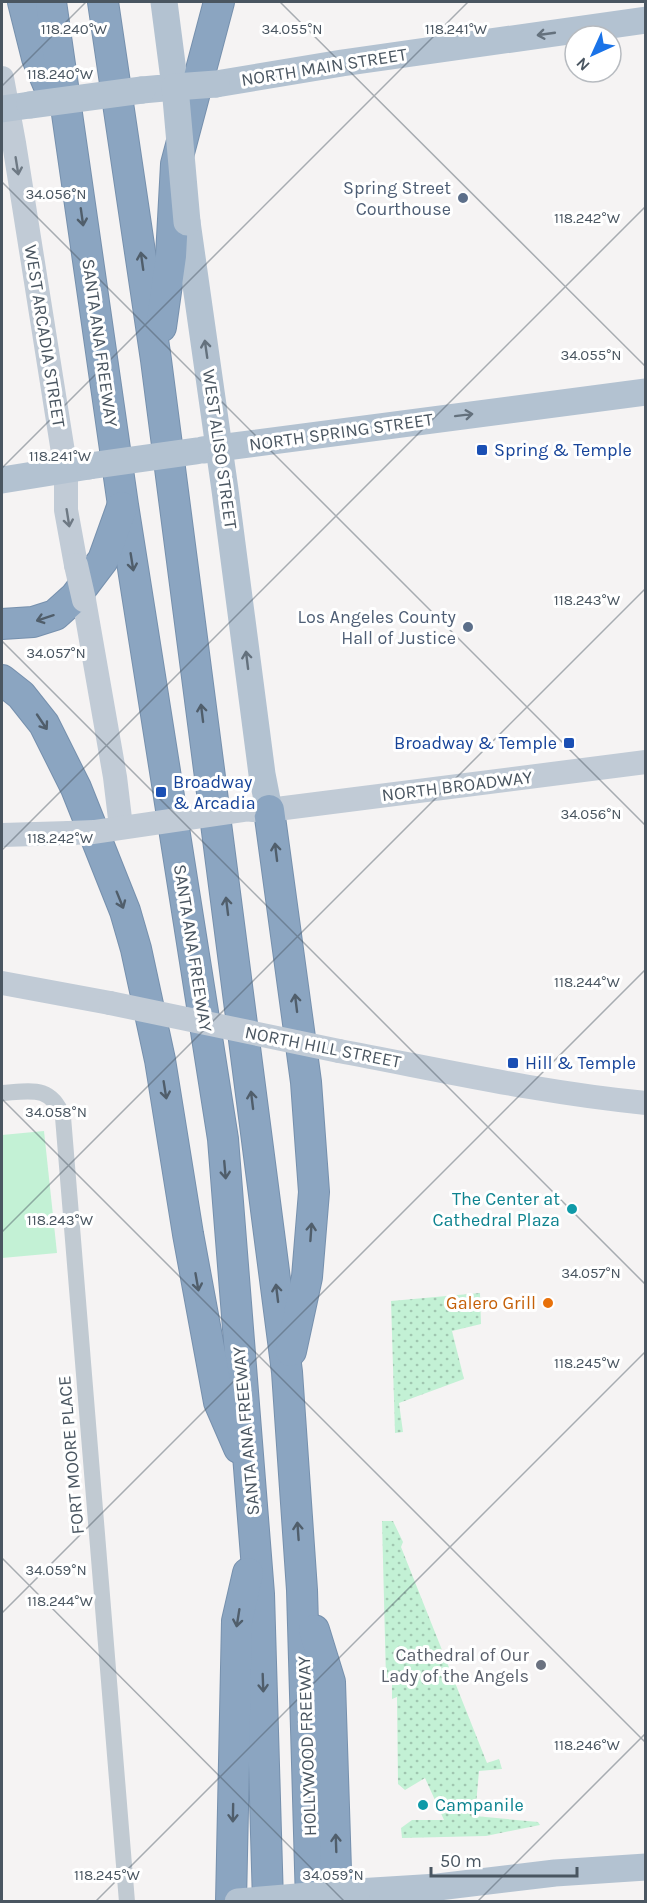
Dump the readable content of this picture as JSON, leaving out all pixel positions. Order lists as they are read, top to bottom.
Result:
{
  "streets": {
    "highway": ["SANTA ANA FREEWAY", "HOLLYWOOD FREEWAY"],
    "main road": [
      "NORTH MAIN STREET",
      "WEST ARCADIA STREET",
      "NORTH SPRING STREET",
      "WEST ALISO STREET",
      "NORTH BROADWAY",
      "NORTH HILL STREET"
    ],
    "street": ["FORT MOORE PLACE"]
  },
  "crossings": [
    ["NORTH MAIN STREET", "WEST ARCADIA STREET"],
    ["NORTH MAIN STREET", "WEST ALISO STREET"],
    ["WEST ARCADIA STREET", "NORTH SPRING STREET"],
    ["WEST ARCADIA STREET", "NORTH BROADWAY"],
    ["SANTA ANA FREEWAY", "HOLLYWOOD FREEWAY"],
    ["NORTH SPRING STREET", "WEST ALISO STREET"],
    ["WEST ALISO STREET", "NORTH BROADWAY"]
  ],
  "one_way": [
    "NORTH MAIN STREET",
    "WEST ARCADIA STREET",
    "NORTH SPRING STREET",
    "WEST ALISO STREET"
  ],
  "places": {
    "other": [
      "Spring Street Courthouse",
      "Los Angeles County Hall of Justice",
      "The Center at Cathedral Plaza",
      "Galero Grill",
      "Cathedral of Our Lady of the Angels",
      "Campanile"
    ],
    "transit": [
      "Spring & Temple",
      "Broadway & Temple",
      "Broadway & Arcadia",
      "Hill & Temple"
    ]
  },
  "scale_bar": "50 m",
  "north": "bottom left",
  "coordinates": [
    "118.240°W",
    "34.055°N",
    "118.241°W",
    "34.056°N",
    "118.242°W",
    "118.243°W",
    "34.057°N",
    "118.244°W",
    "34.058°N",
    "118.245°W",
    "34.059°N",
    "118.246°W"
  ]
}
